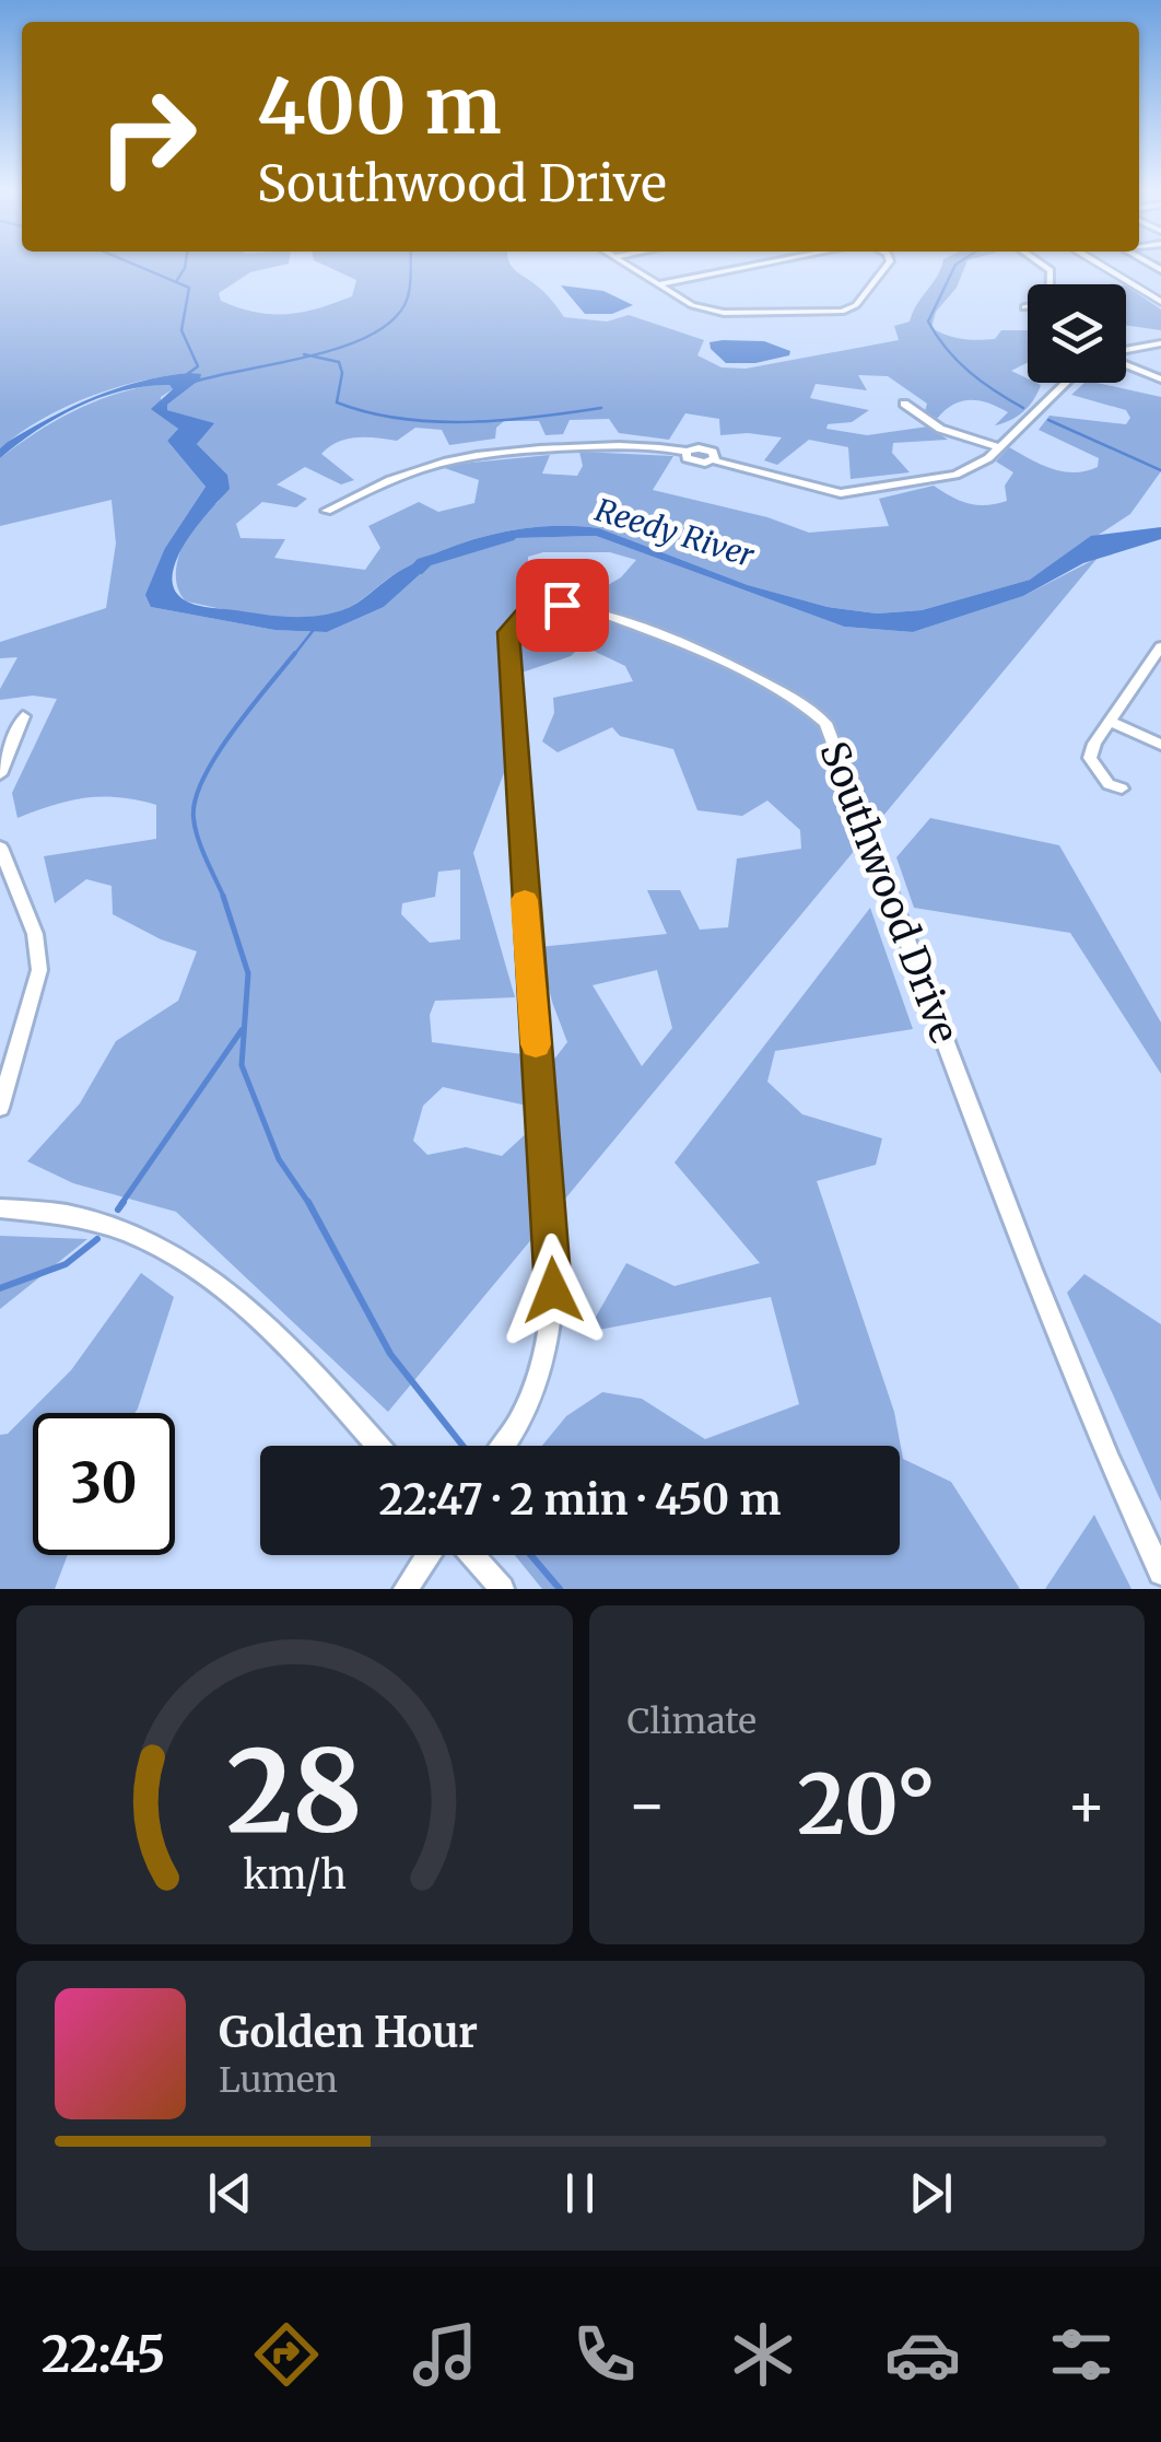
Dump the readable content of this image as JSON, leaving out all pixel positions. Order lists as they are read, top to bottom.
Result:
{
  "streets": {
    "street": ["Southwood Drive"]
  },
  "water": ["Reedy River"],
  "page": {
    "turn": ["400 m", "Southwood Drive"],
    "limit": "30",
    "trip": "22:47 · 2 min · 450 m",
    "tile": "Climate",
    "heat": ["−", "20°", "+"],
    "song": ["Golden Hour", "Lumen"],
    "tabs": "22:45",
    "gauge": ["28", "km/h"]
  }
}
